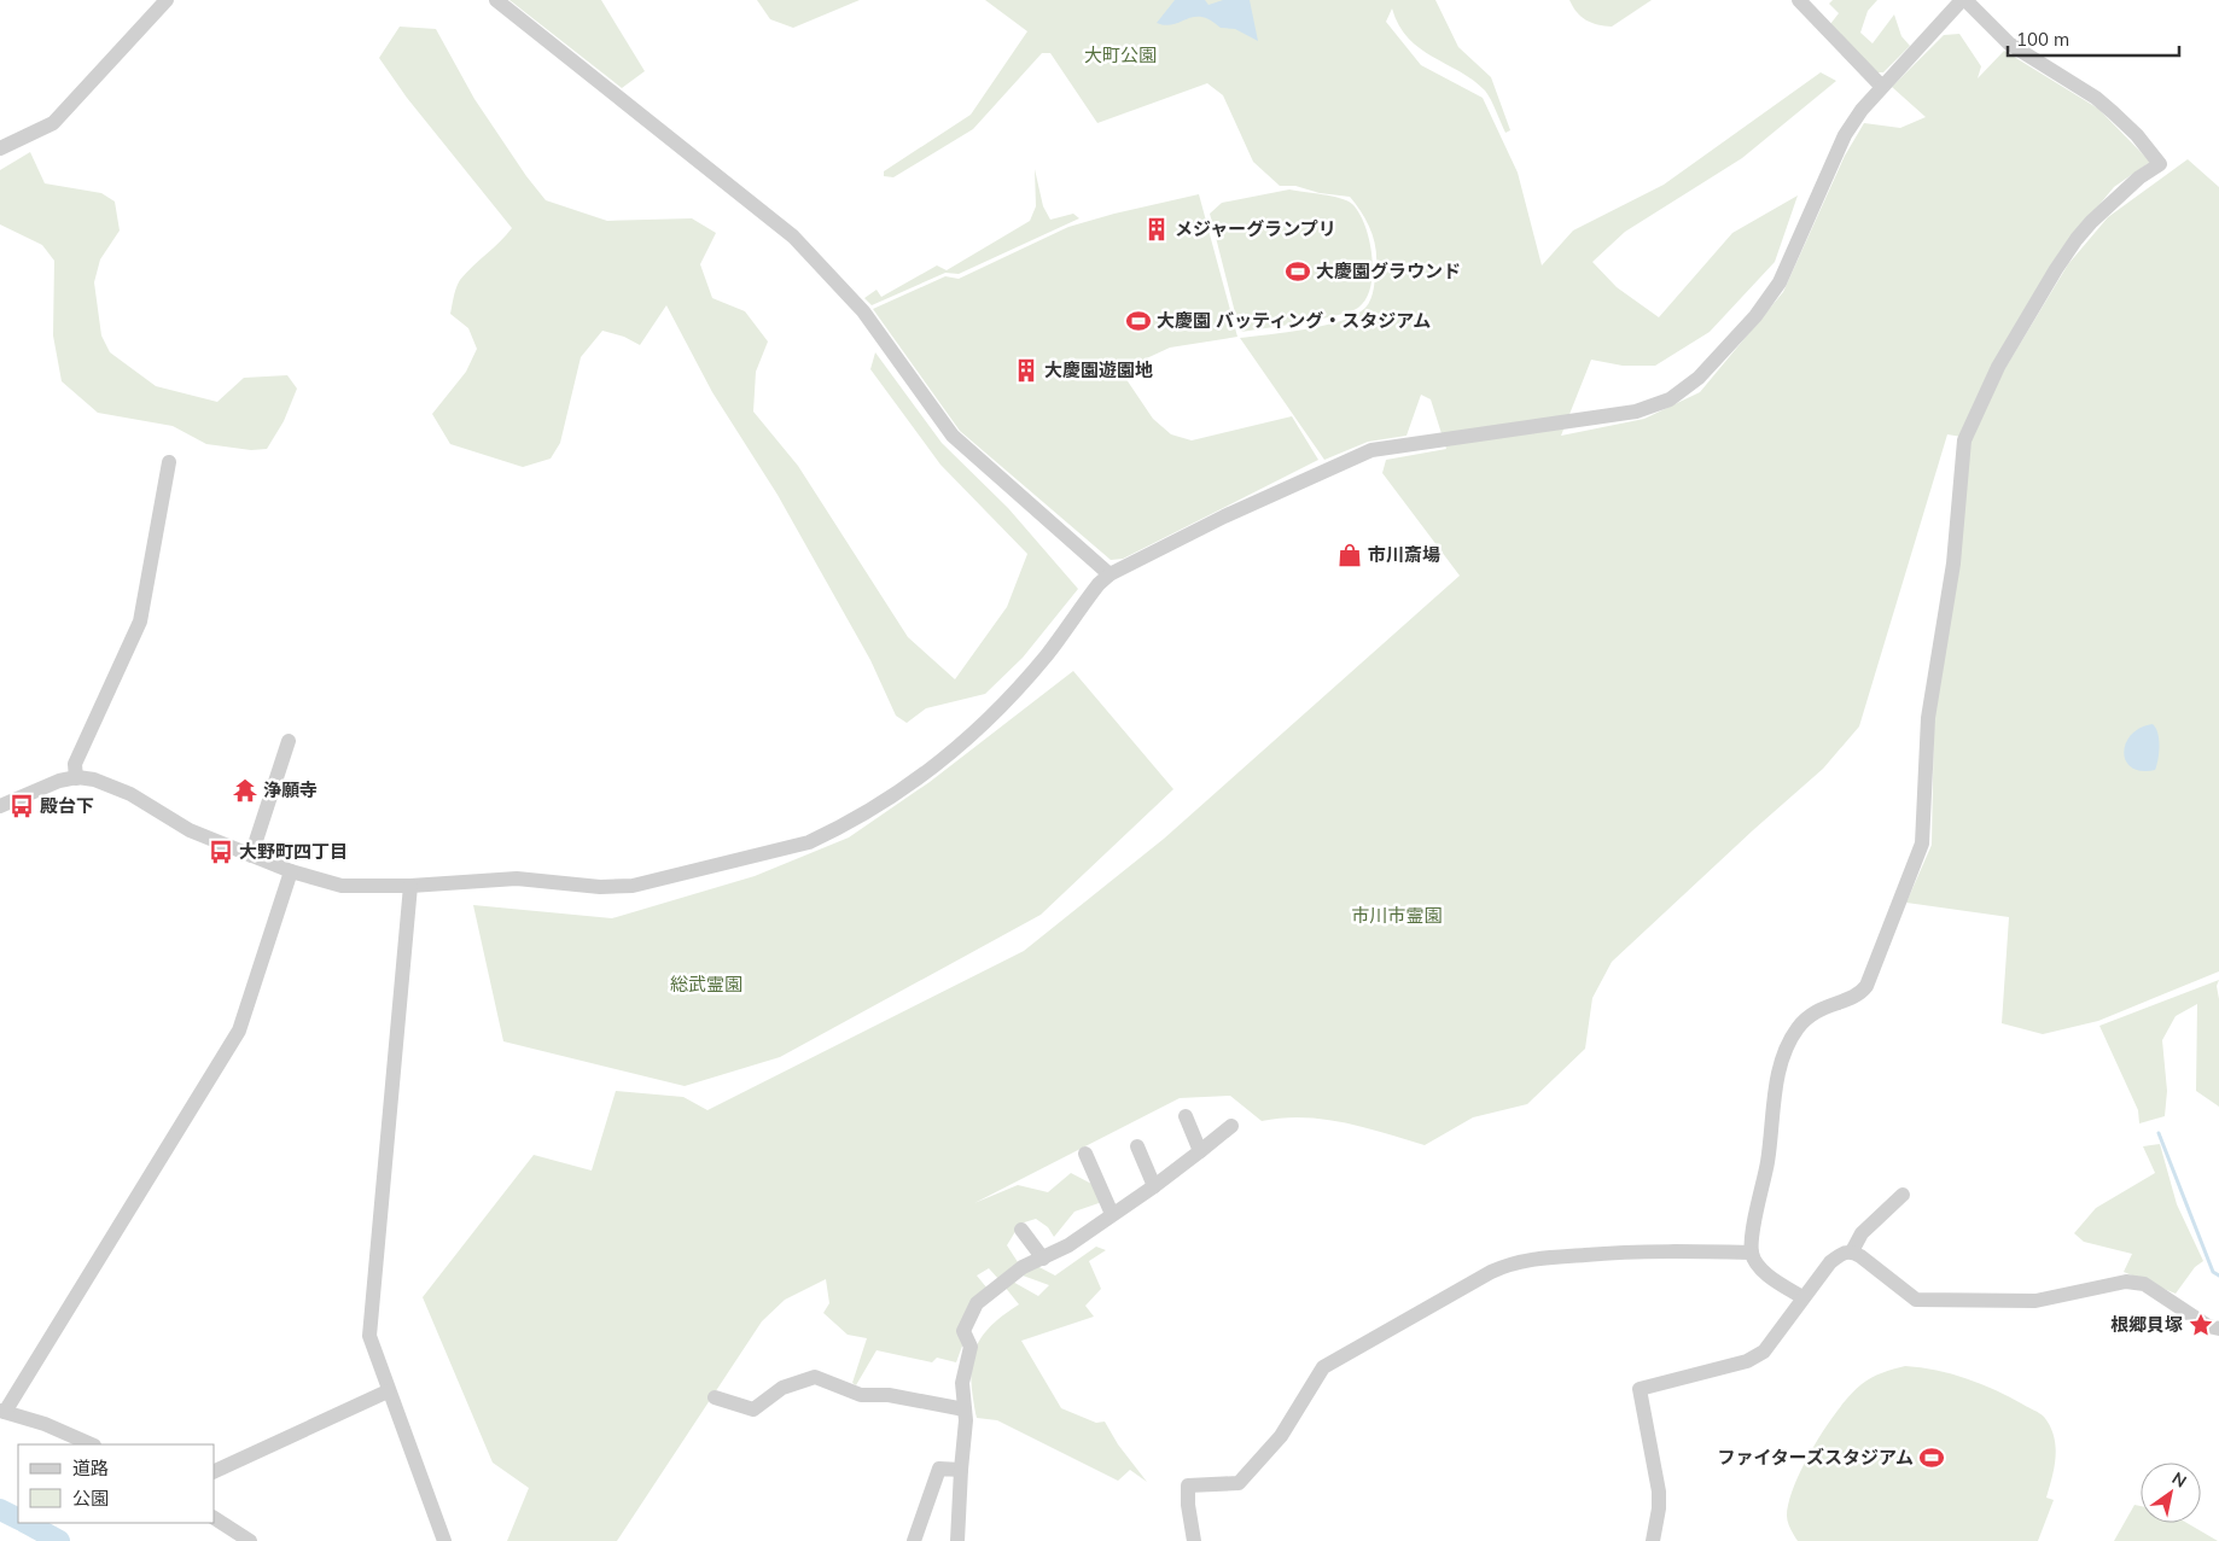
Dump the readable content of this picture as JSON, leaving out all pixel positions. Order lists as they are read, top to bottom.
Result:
{
  "parks": ["大町公園", "市川市霊園", "総武霊園"],
  "places": {
    "building": ["メジャーグランプリ", "大慶園遊園地"],
    "sports": ["大慶園グラウンド", "大慶園 バッティング・スタジアム", "ファイターズスタジアム"],
    "shop": ["市川斎場"],
    "temple": ["浄願寺"],
    "bus stop": ["殿台下", "大野町四丁目"],
    "place": ["根郷貝塚"]
  },
  "legend": ["道路", "公園"],
  "scale_bar": "100 m",
  "north": "top right"
}
